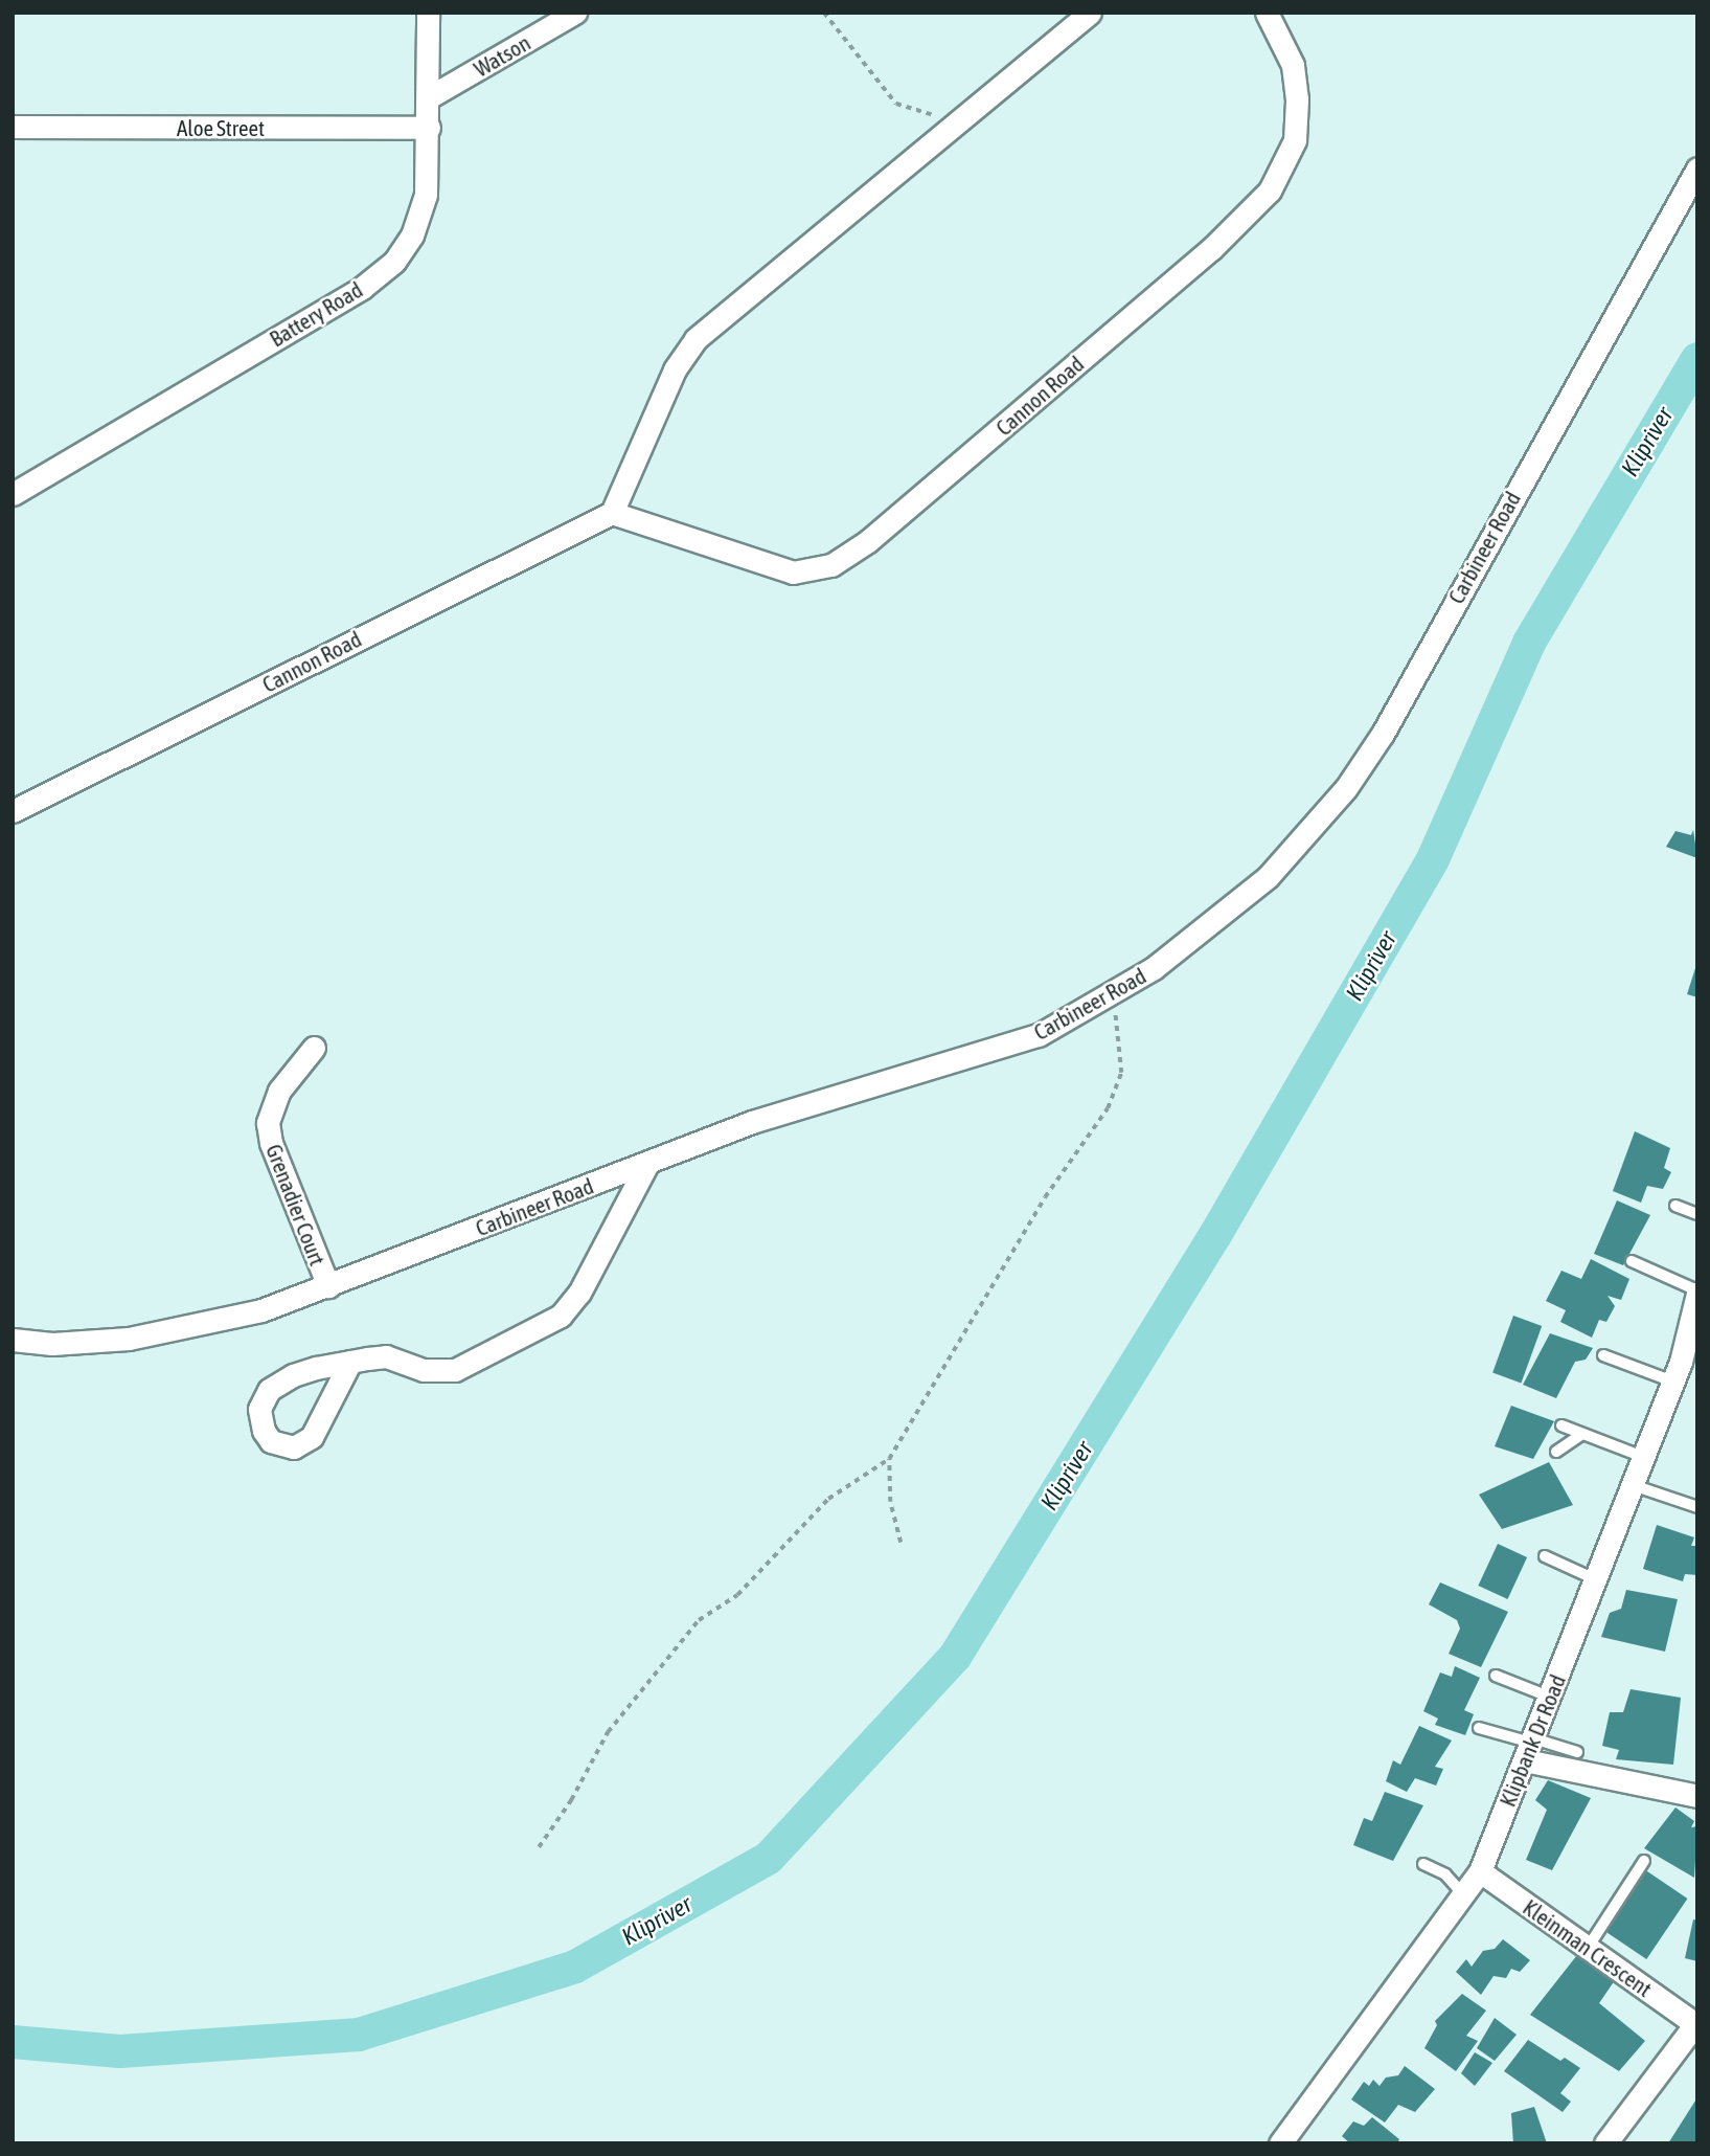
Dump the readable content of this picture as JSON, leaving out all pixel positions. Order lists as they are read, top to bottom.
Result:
{
  "streets": {
    "street": [
      "Watson",
      "Aloe Street",
      "Battery Road",
      "Cannon Road",
      "Carbineer Road",
      "Grenadier Court",
      "Klipbank Dr Road",
      "Kleinman Crescent"
    ]
  },
  "crossings": [
    ["Watson", "Battery Road"],
    ["Aloe Street", "Battery Road"],
    ["Carbineer Road", "Grenadier Court"],
    ["Klipbank Dr Road", "Kleinman Crescent"]
  ],
  "water": ["Klipriver"]
}
